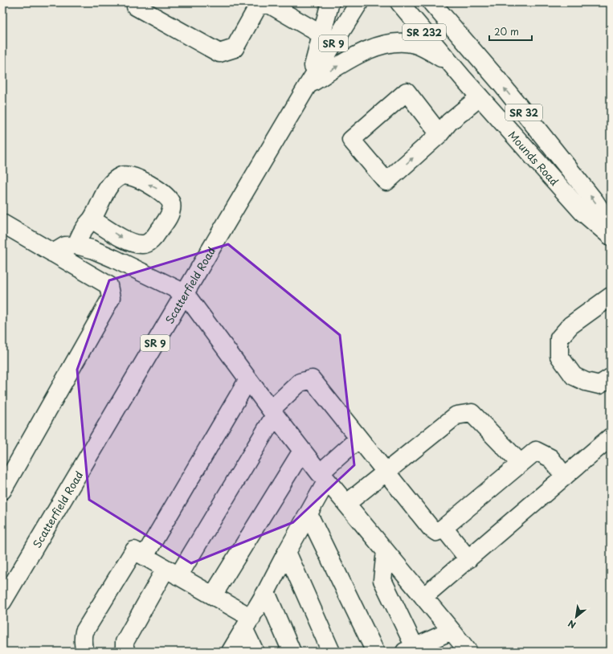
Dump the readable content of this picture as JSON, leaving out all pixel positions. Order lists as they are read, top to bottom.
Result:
{
  "streets": {
    "main road": [
      "SR 232",
      "SR 9",
      "SR 32",
      "Mounds Road",
      "Scatterfield Road"
    ]
  },
  "crossings": [
    ["SR 32", "Mounds Road"],
    ["SR 32", "Scatterfield Road"]
  ],
  "scale_bar": "20 m",
  "north": "bottom left"
}
